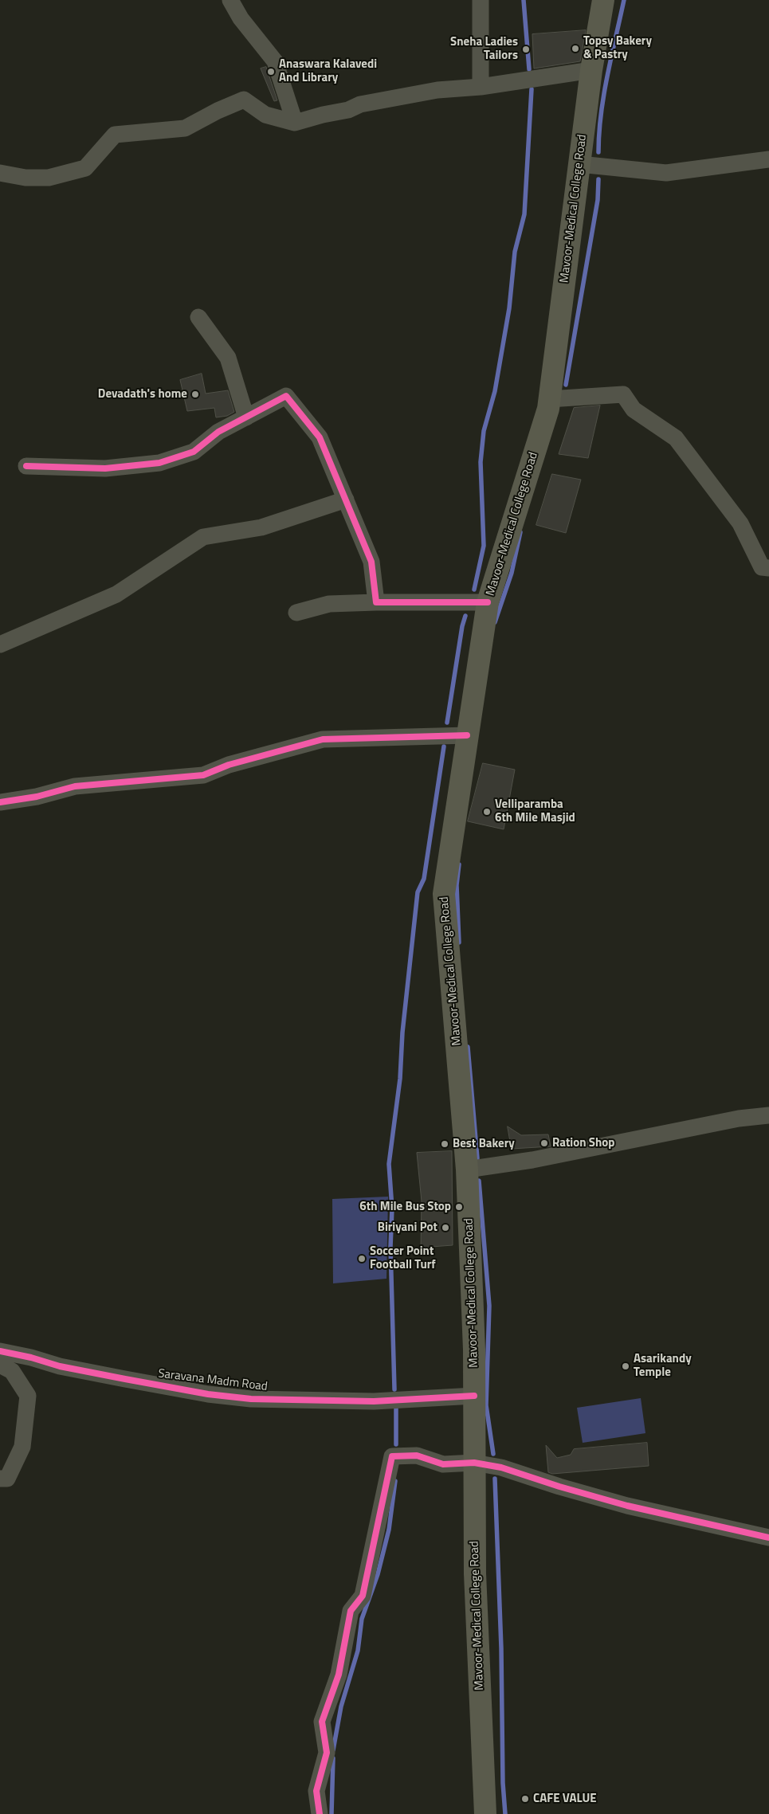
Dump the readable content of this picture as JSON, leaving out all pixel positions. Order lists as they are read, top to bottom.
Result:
{
  "streets": {
    "main road": ["Mavoor-Medical College Road"],
    "street": ["Saravana Madm Road"]
  },
  "crossings": [
    ["Mavoor-Medical College Road", "Saravana Madm Road"]
  ],
  "places": [
    "Topsy Bakery & Pastry",
    "Sneha Ladies Tailors",
    "Anaswara Kalavedi And Library",
    "Devadath's home",
    "Velliparamba 6th Mile Masjid",
    "Ration Shop",
    "Best Bakery",
    "6th Mile Bus Stop",
    "Biriyani Pot",
    "Soccer Point Football Turf",
    "Asarikandy Temple",
    "CAFE VALUE"
  ]
}
